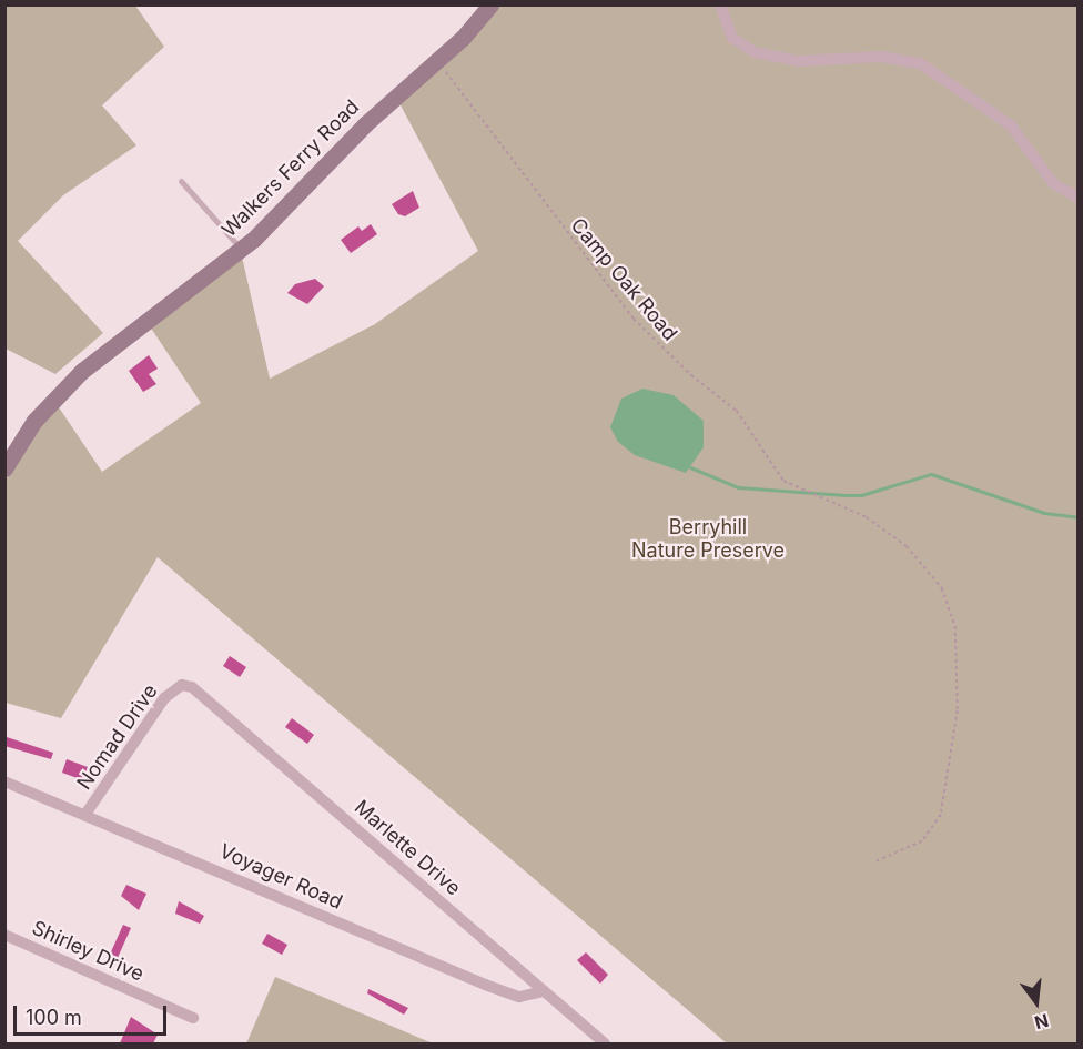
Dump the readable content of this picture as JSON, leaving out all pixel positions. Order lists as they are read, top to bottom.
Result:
{
  "streets": {
    "street": [
      "Walkers Ferry Road",
      "Nomad Drive",
      "Marlette Drive",
      "Voyager Road",
      "Shirley Drive"
    ],
    "path": ["Camp Oak Road"]
  },
  "crossings": [
    ["Walkers Ferry Road", "Camp Oak Road"],
    ["Nomad Drive", "Marlette Drive"],
    ["Nomad Drive", "Voyager Road"],
    ["Marlette Drive", "Voyager Road"]
  ],
  "parks": ["Berryhill Nature Preserve"],
  "scale_bar": "100 m",
  "north": "bottom"
}
